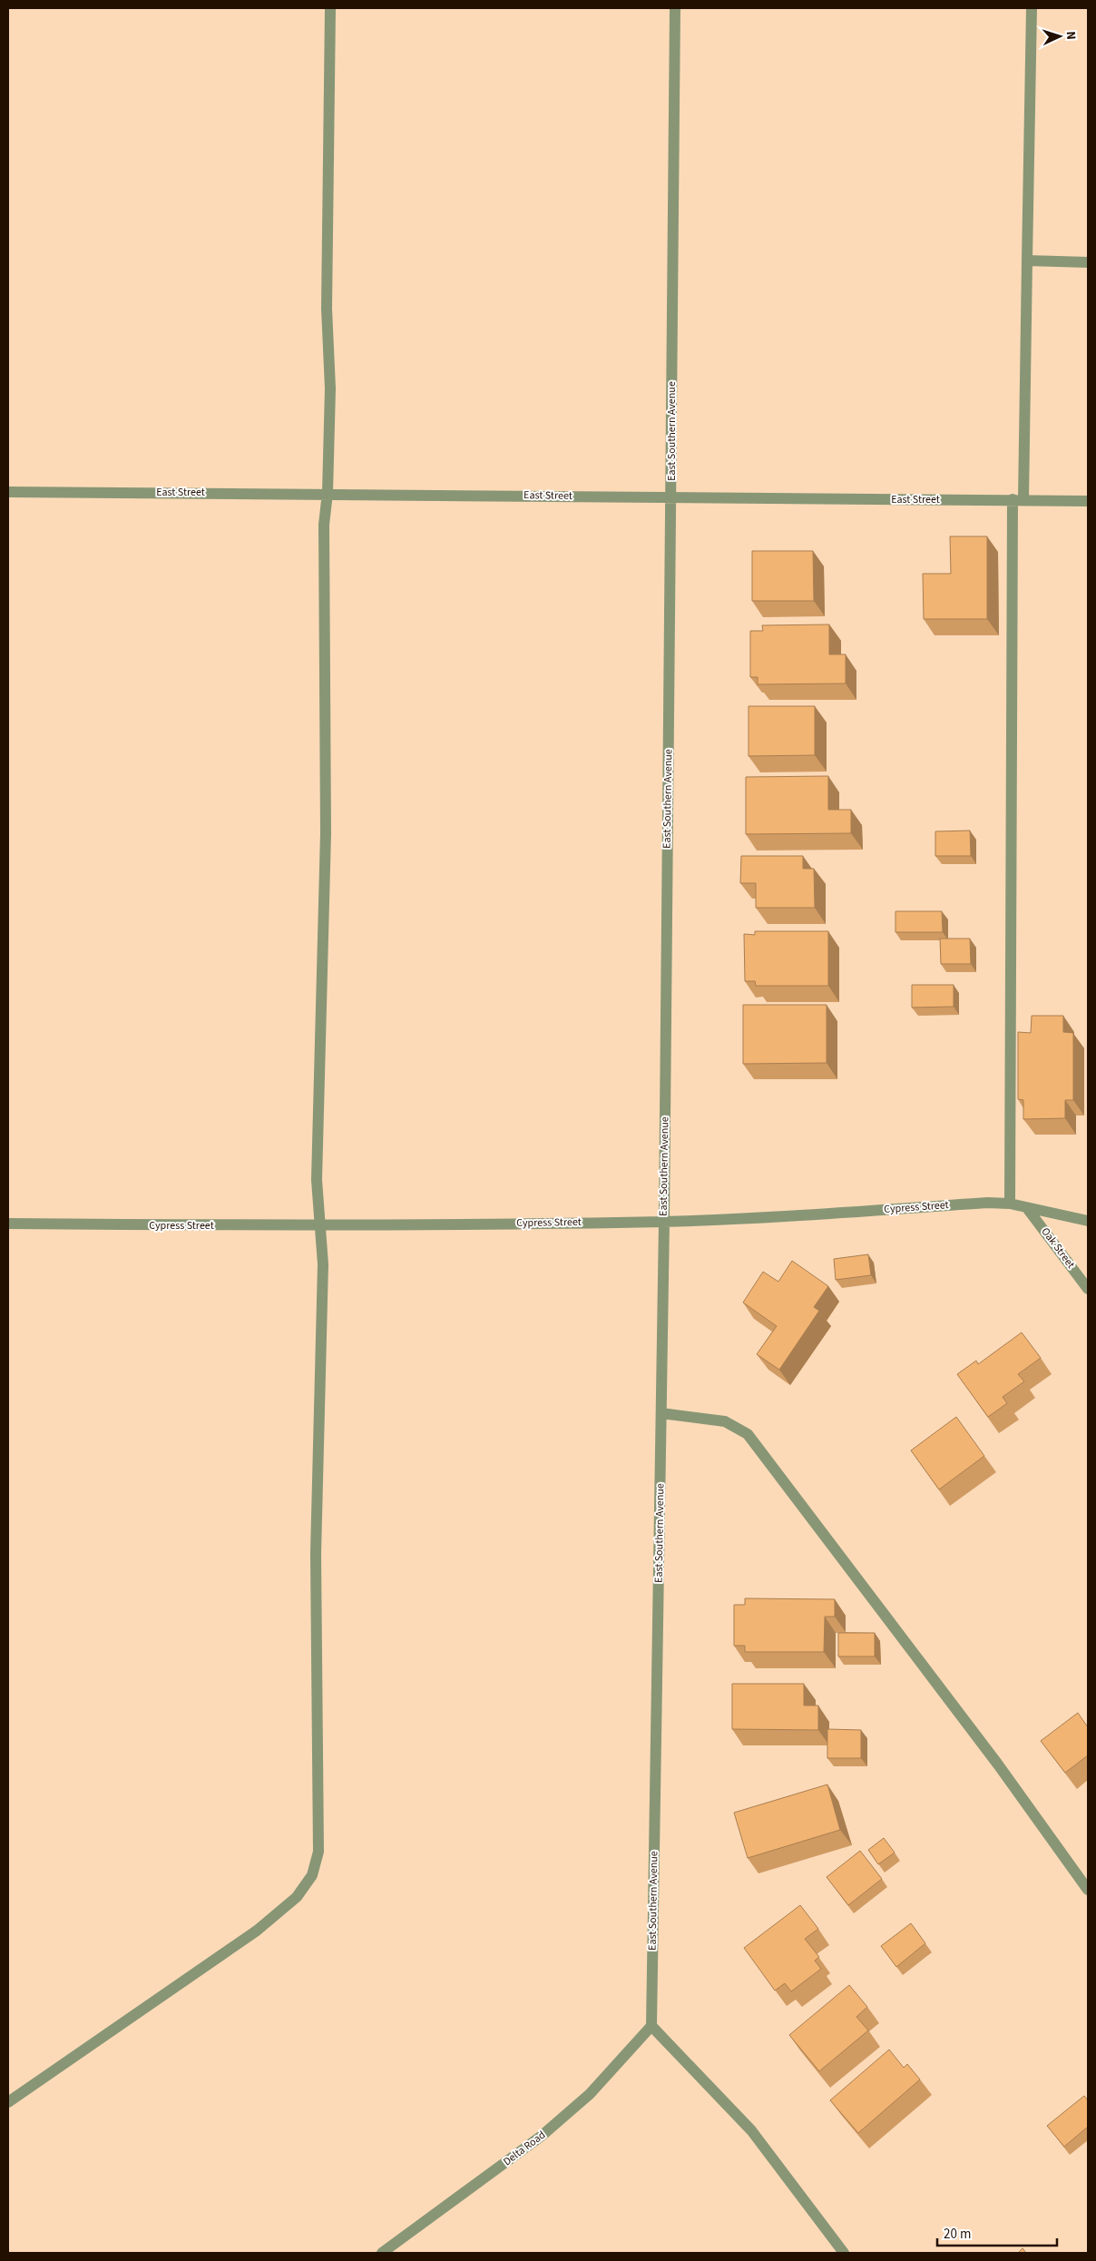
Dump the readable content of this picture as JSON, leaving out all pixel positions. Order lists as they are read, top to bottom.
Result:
{
  "streets": {
    "street": [
      "East Southern Avenue",
      "East Street",
      "Cypress Street",
      "Oak Street",
      "Delta Road"
    ]
  },
  "crossings": [
    ["East Southern Avenue", "East Street"],
    ["East Southern Avenue", "Cypress Street"],
    ["East Southern Avenue", "Delta Road"],
    ["Cypress Street", "Oak Street"]
  ],
  "scale_bar": "20 m",
  "north": "right"
}
